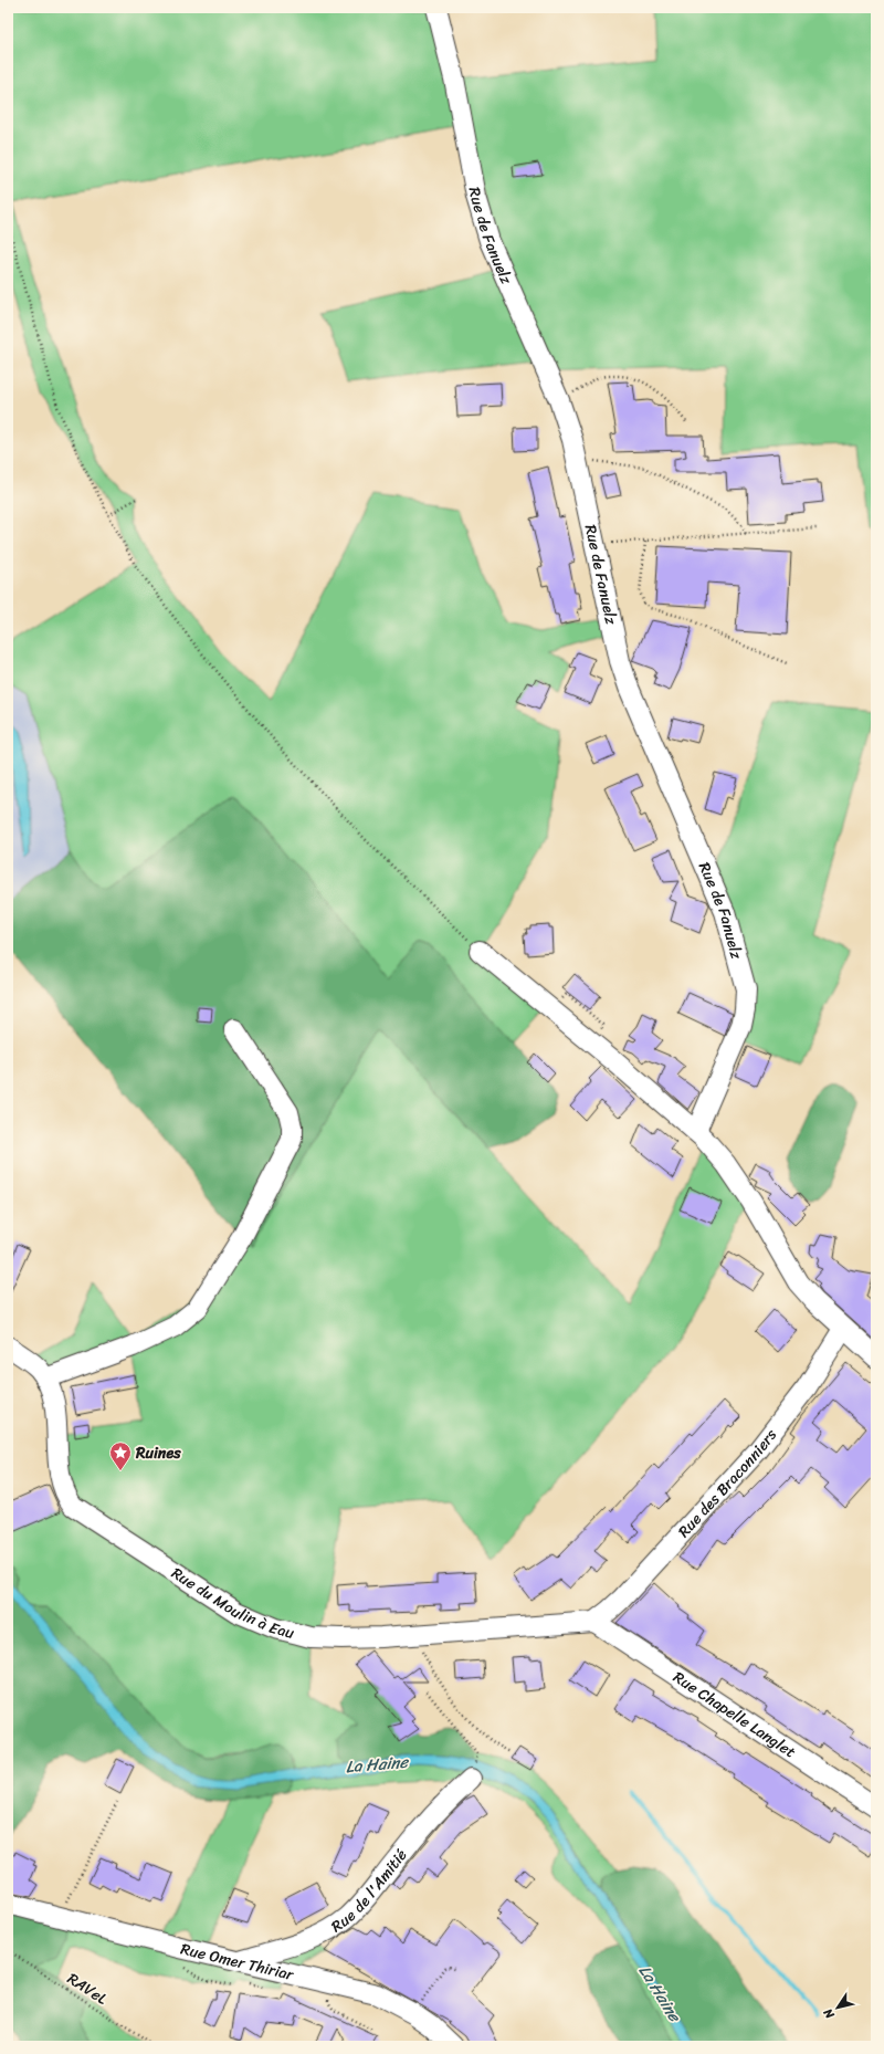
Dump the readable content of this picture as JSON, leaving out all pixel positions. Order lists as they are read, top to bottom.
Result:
{
  "streets": {
    "street": [
      "Rue de Fanuelz",
      "Rue des Braconniers",
      "Rue du Moulin à Eau",
      "Rue Chapelle Langlet",
      "Rue de l'Amitié",
      "Rue Omer Thiriar"
    ],
    "path": ["RAVeL"]
  },
  "crossings": [
    ["Rue des Braconniers", "Rue du Moulin à Eau"],
    ["Rue des Braconniers", "Rue Chapelle Langlet"],
    ["Rue du Moulin à Eau", "Rue Chapelle Langlet"],
    ["Rue de l'Amitié", "Rue Omer Thiriar"]
  ],
  "water": ["La Haine"],
  "places": {
    "place": ["Ruines"]
  },
  "north": "bottom left"
}
